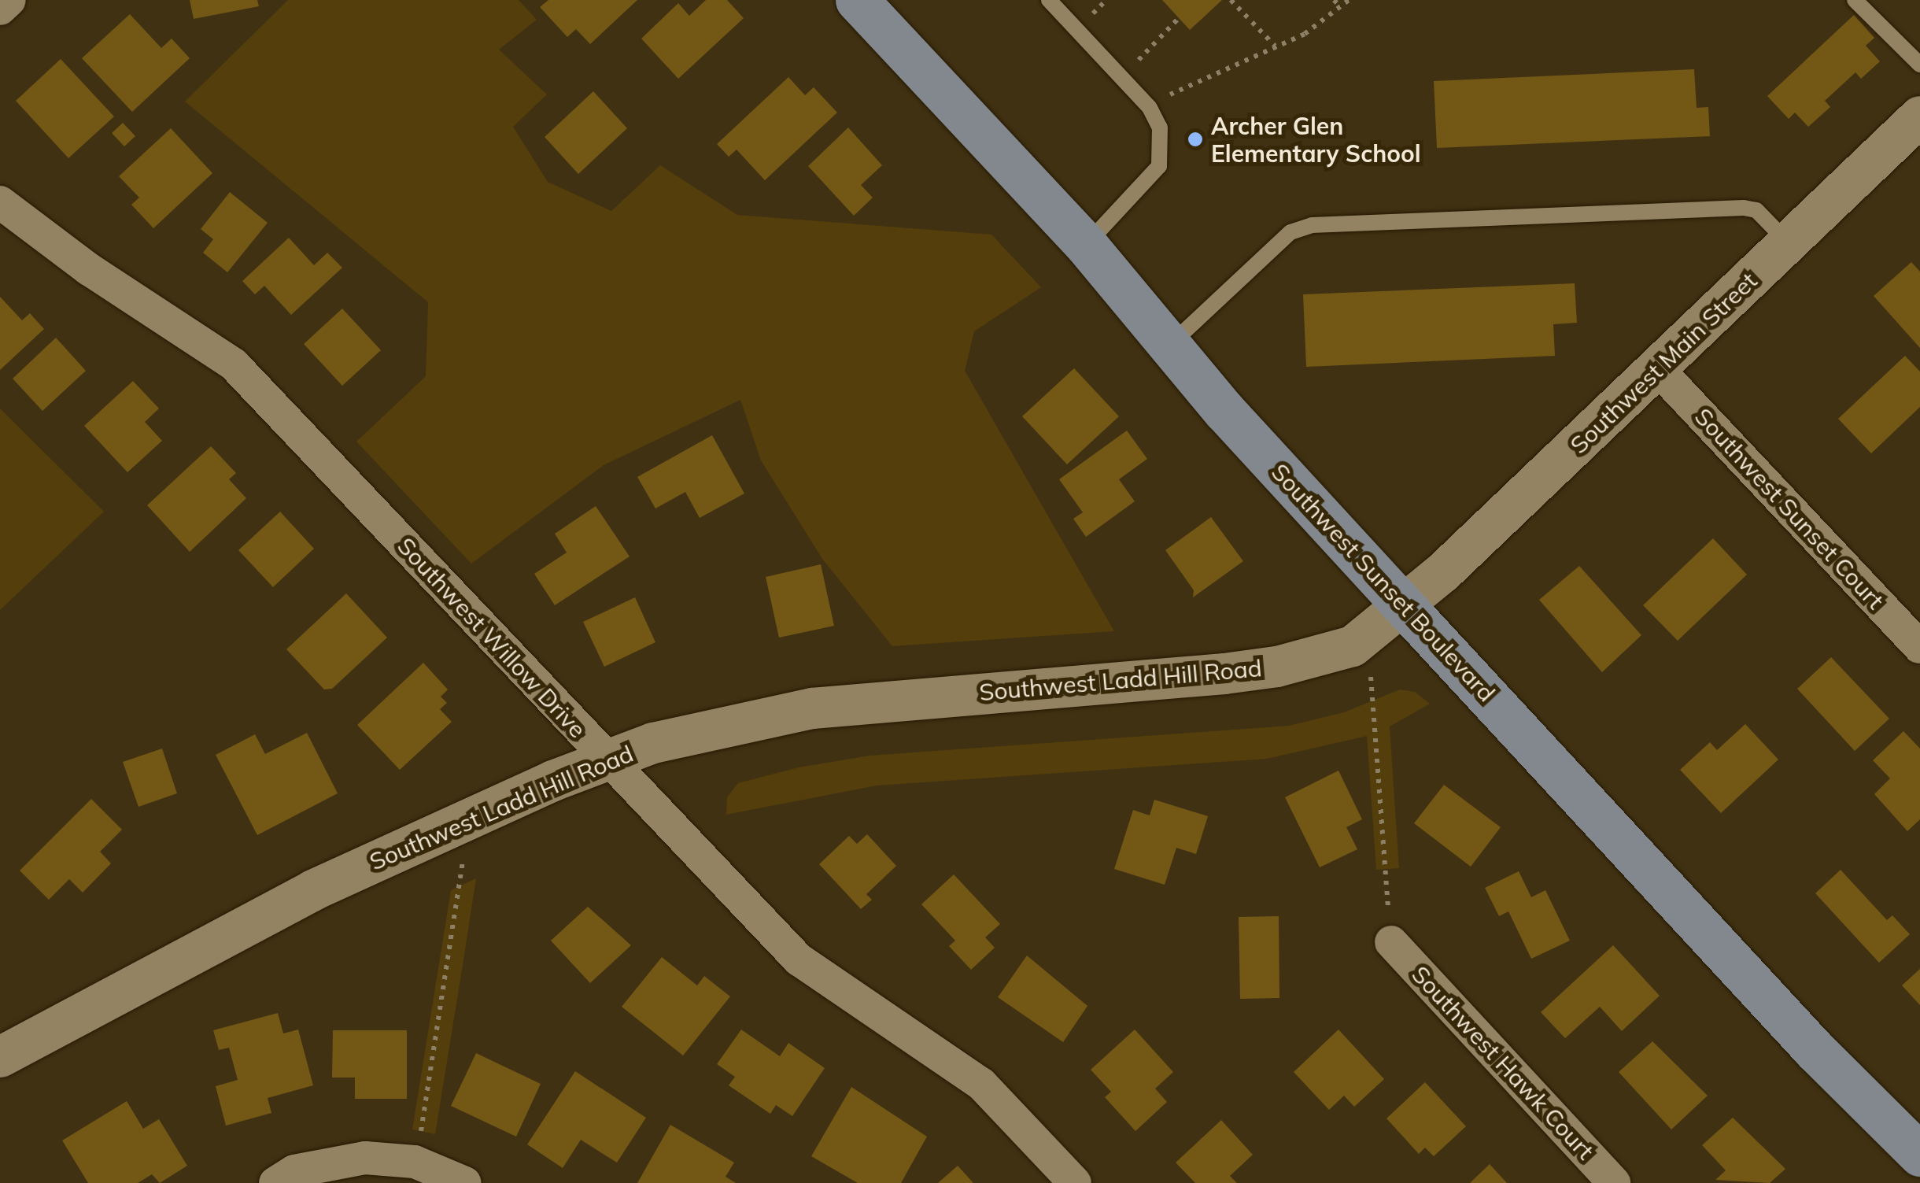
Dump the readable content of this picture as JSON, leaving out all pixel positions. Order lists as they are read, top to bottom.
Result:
{
  "streets": {
    "main road": ["Southwest Sunset Boulevard"],
    "street": [
      "Southwest Main Street",
      "Southwest Sunset Court",
      "Southwest Willow Drive",
      "Southwest Ladd Hill Road",
      "Southwest Hawk Court"
    ]
  },
  "crossings": [
    ["Southwest Main Street", "Southwest Sunset Court"],
    ["Southwest Main Street", "Southwest Sunset Boulevard"],
    ["Southwest Main Street", "Southwest Ladd Hill Road"],
    ["Southwest Sunset Boulevard", "Southwest Ladd Hill Road"],
    ["Southwest Willow Drive", "Southwest Ladd Hill Road"]
  ],
  "places": ["Archer Glen Elementary School"]
}
